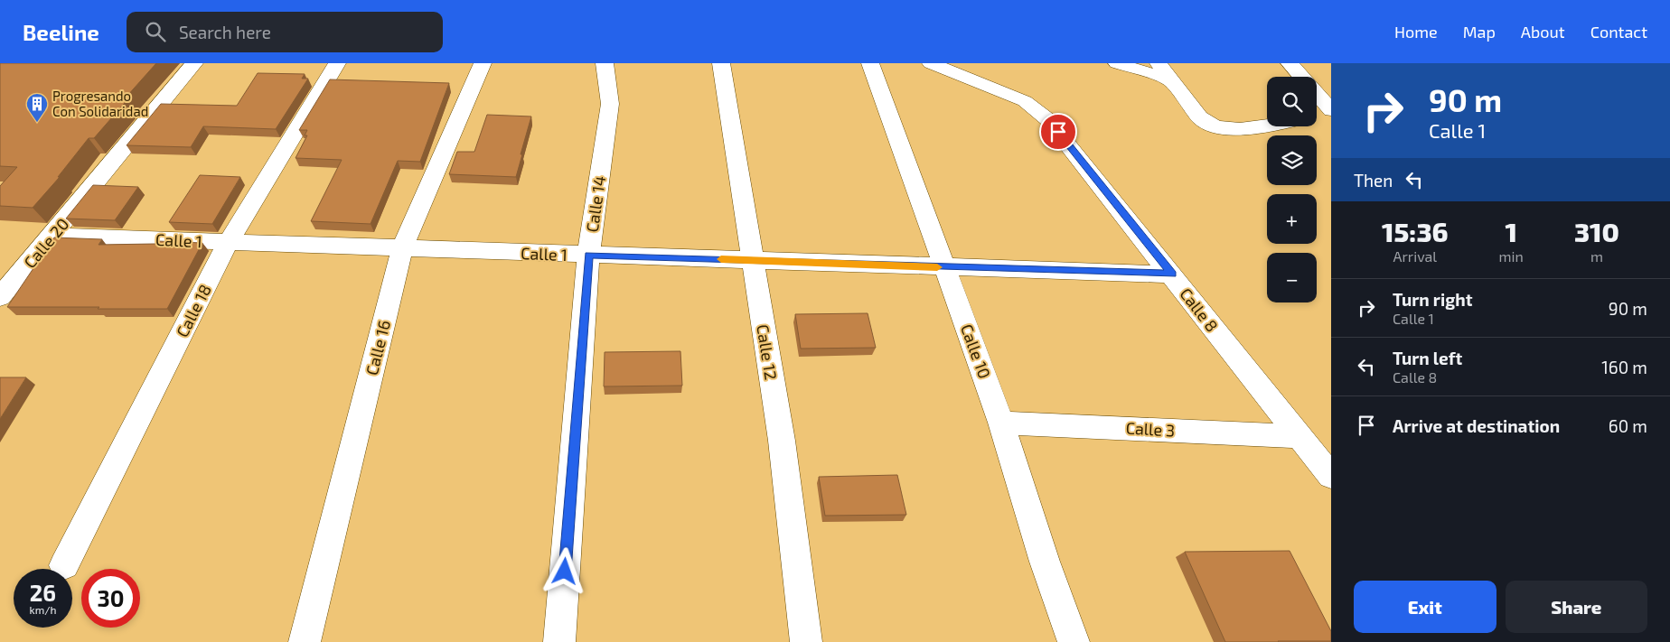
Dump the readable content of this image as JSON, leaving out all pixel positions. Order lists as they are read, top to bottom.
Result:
{
  "streets": {
    "street": [
      "Calle 14",
      "Calle 1",
      "Calle 20",
      "Calle 8",
      "Calle 18",
      "Calle 16",
      "Calle 10",
      "Calle 12",
      "Calle 3"
    ]
  },
  "crossings": [
    ["Calle 14", "Calle 1"],
    ["Calle 1", "Calle 20"],
    ["Calle 1", "Calle 8"],
    ["Calle 1", "Calle 18"],
    ["Calle 1", "Calle 16"],
    ["Calle 1", "Calle 10"],
    ["Calle 1", "Calle 12"],
    ["Calle 8", "Calle 3"],
    ["Calle 10", "Calle 3"]
  ],
  "places": {
    "building": ["Progresando Con Solidaridad"]
  },
  "page": {
    "header": "Beeline",
    "search": "Search here",
    "nav": [
      "Home",
      "Map",
      "About",
      "Contact"
    ],
    "turn": ["90 m", "Calle 1"],
    "map_buttons": ["+", "−"],
    "then": "Then",
    "eta": [
      "15:36",
      "Arrival",
      "1",
      "min",
      "310",
      "m"
    ],
    "list": [
      {
        "name": "Turn right",
        "note": "Calle 1",
        "value": "90 m"
      },
      {
        "name": "Turn left",
        "note": "Calle 8",
        "value": "160 m"
      },
      {
        "name": "Arrive at destination",
        "value": "60 m"
      }
    ],
    "speed": "26 km/h",
    "limit": "30",
    "buttons": ["Exit", "Share"]
  }
}
